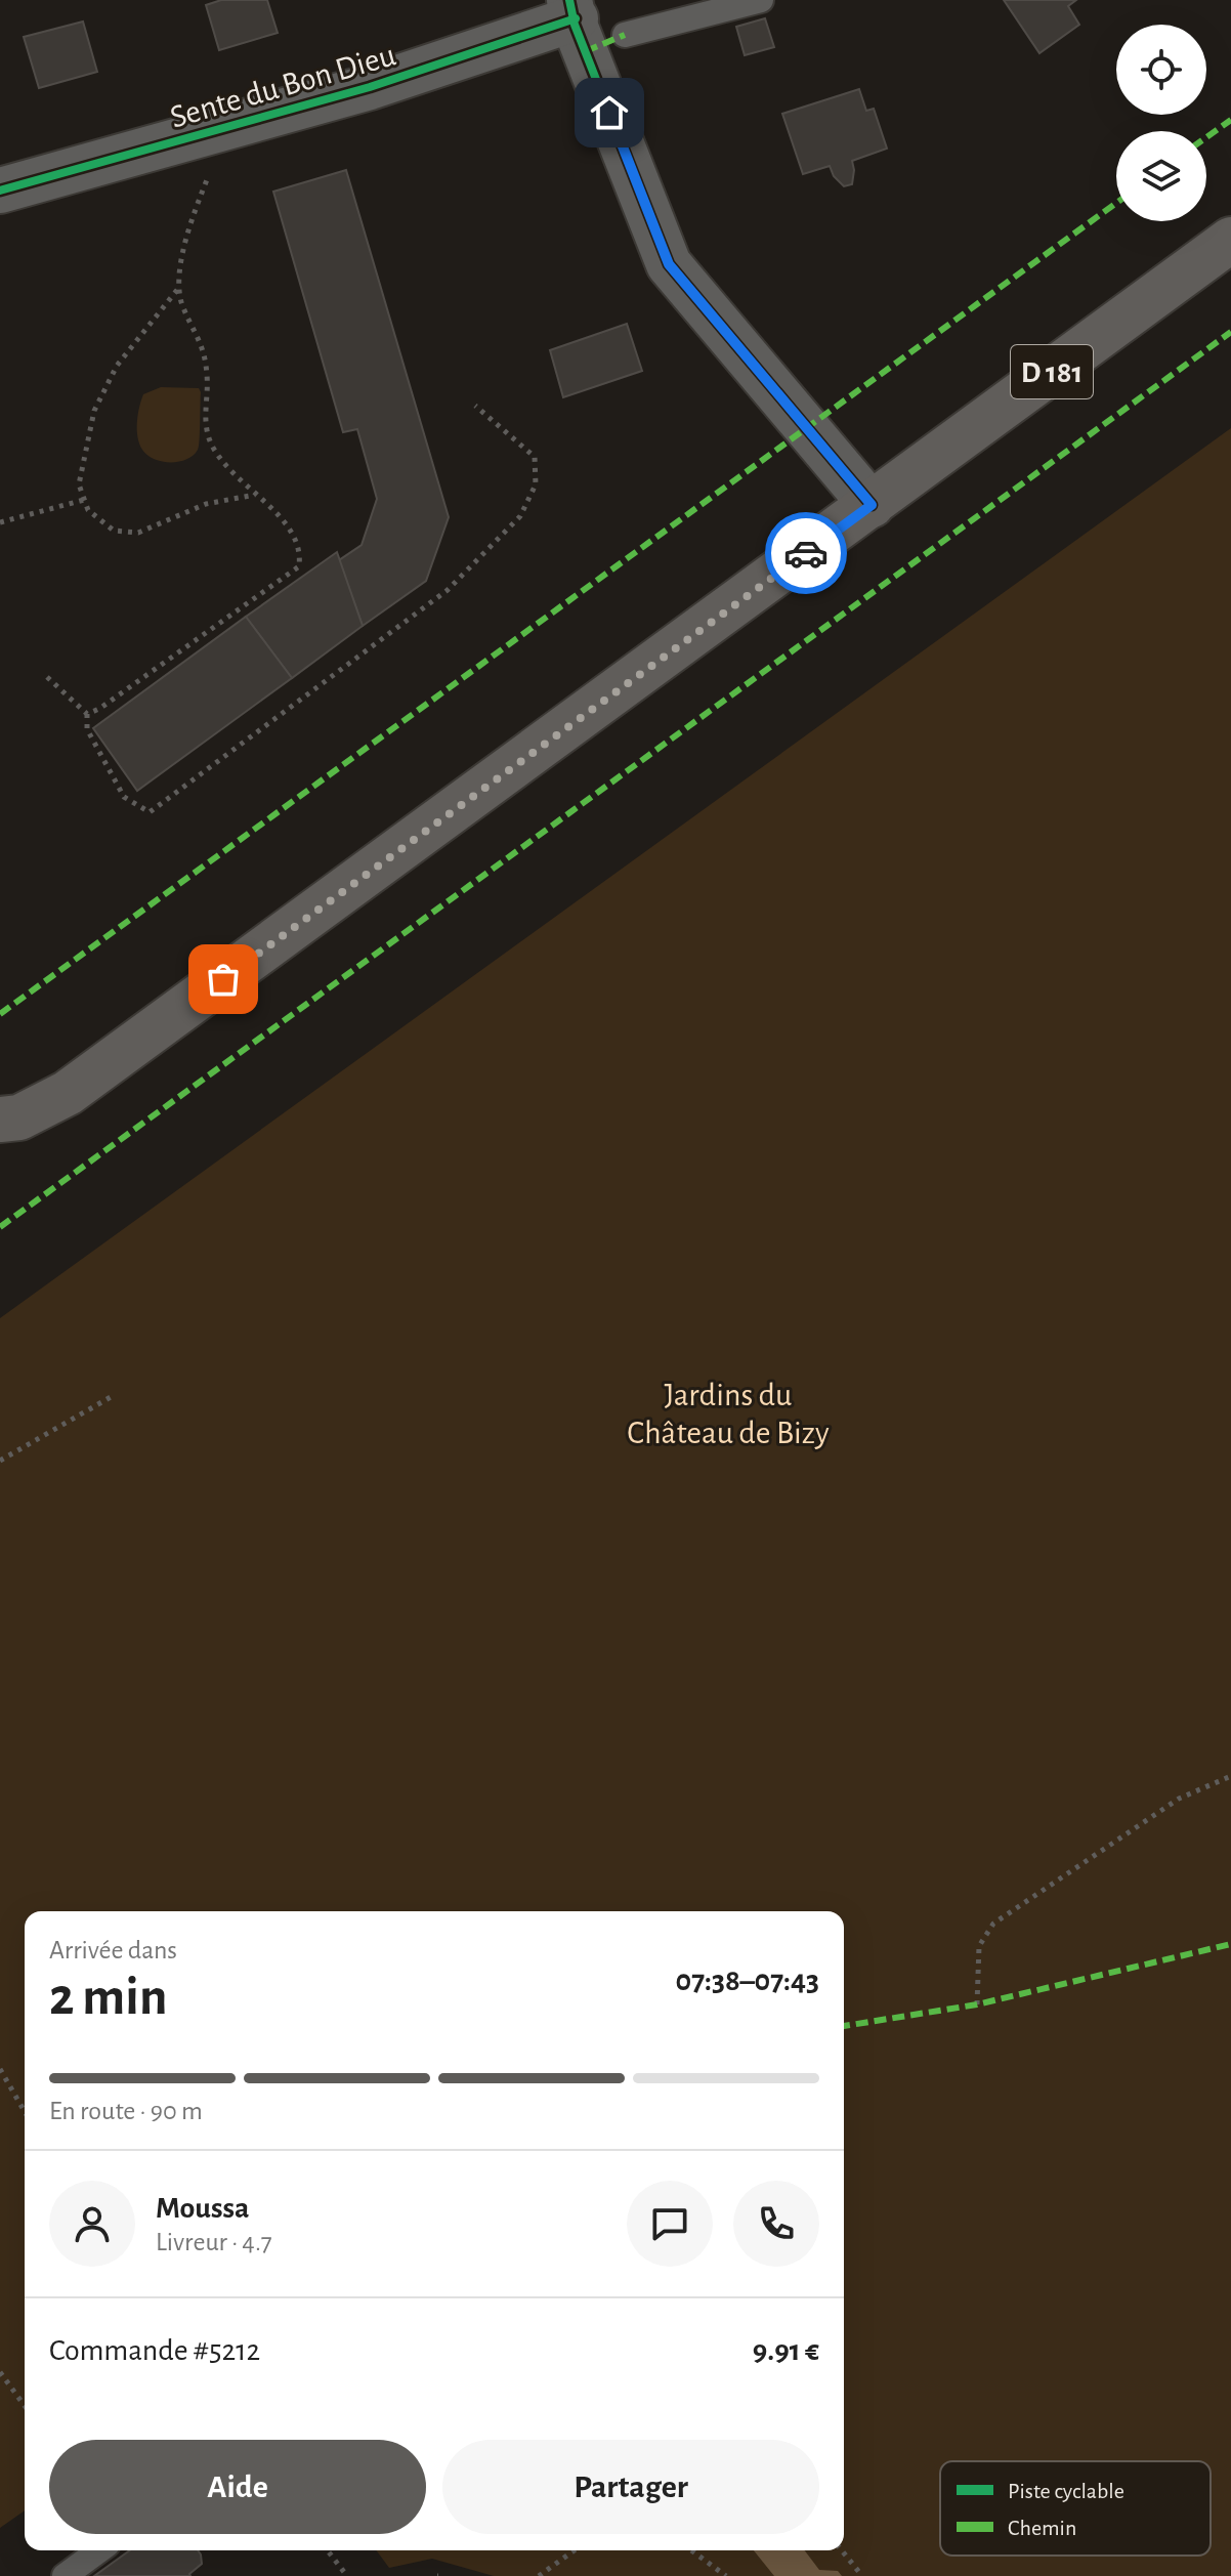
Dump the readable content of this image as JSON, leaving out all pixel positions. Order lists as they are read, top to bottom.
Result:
{
  "streets": {
    "main road": ["D 181"],
    "street": ["Sente du Bon Dieu"]
  },
  "parks": ["Jardins du Château de Bizy"],
  "legend": ["Piste cyclable", "Chemin"],
  "page": {
    "heading": ["2 min", "Arrivée dans", "07:38–07:43"],
    "panel": [
      "Moussa",
      "Livreur · 4.7",
      "Commande #5212",
      "9.91 €"
    ],
    "bar": "En route · 90 m",
    "buttons": ["Aide", "Partager"]
  }
}
